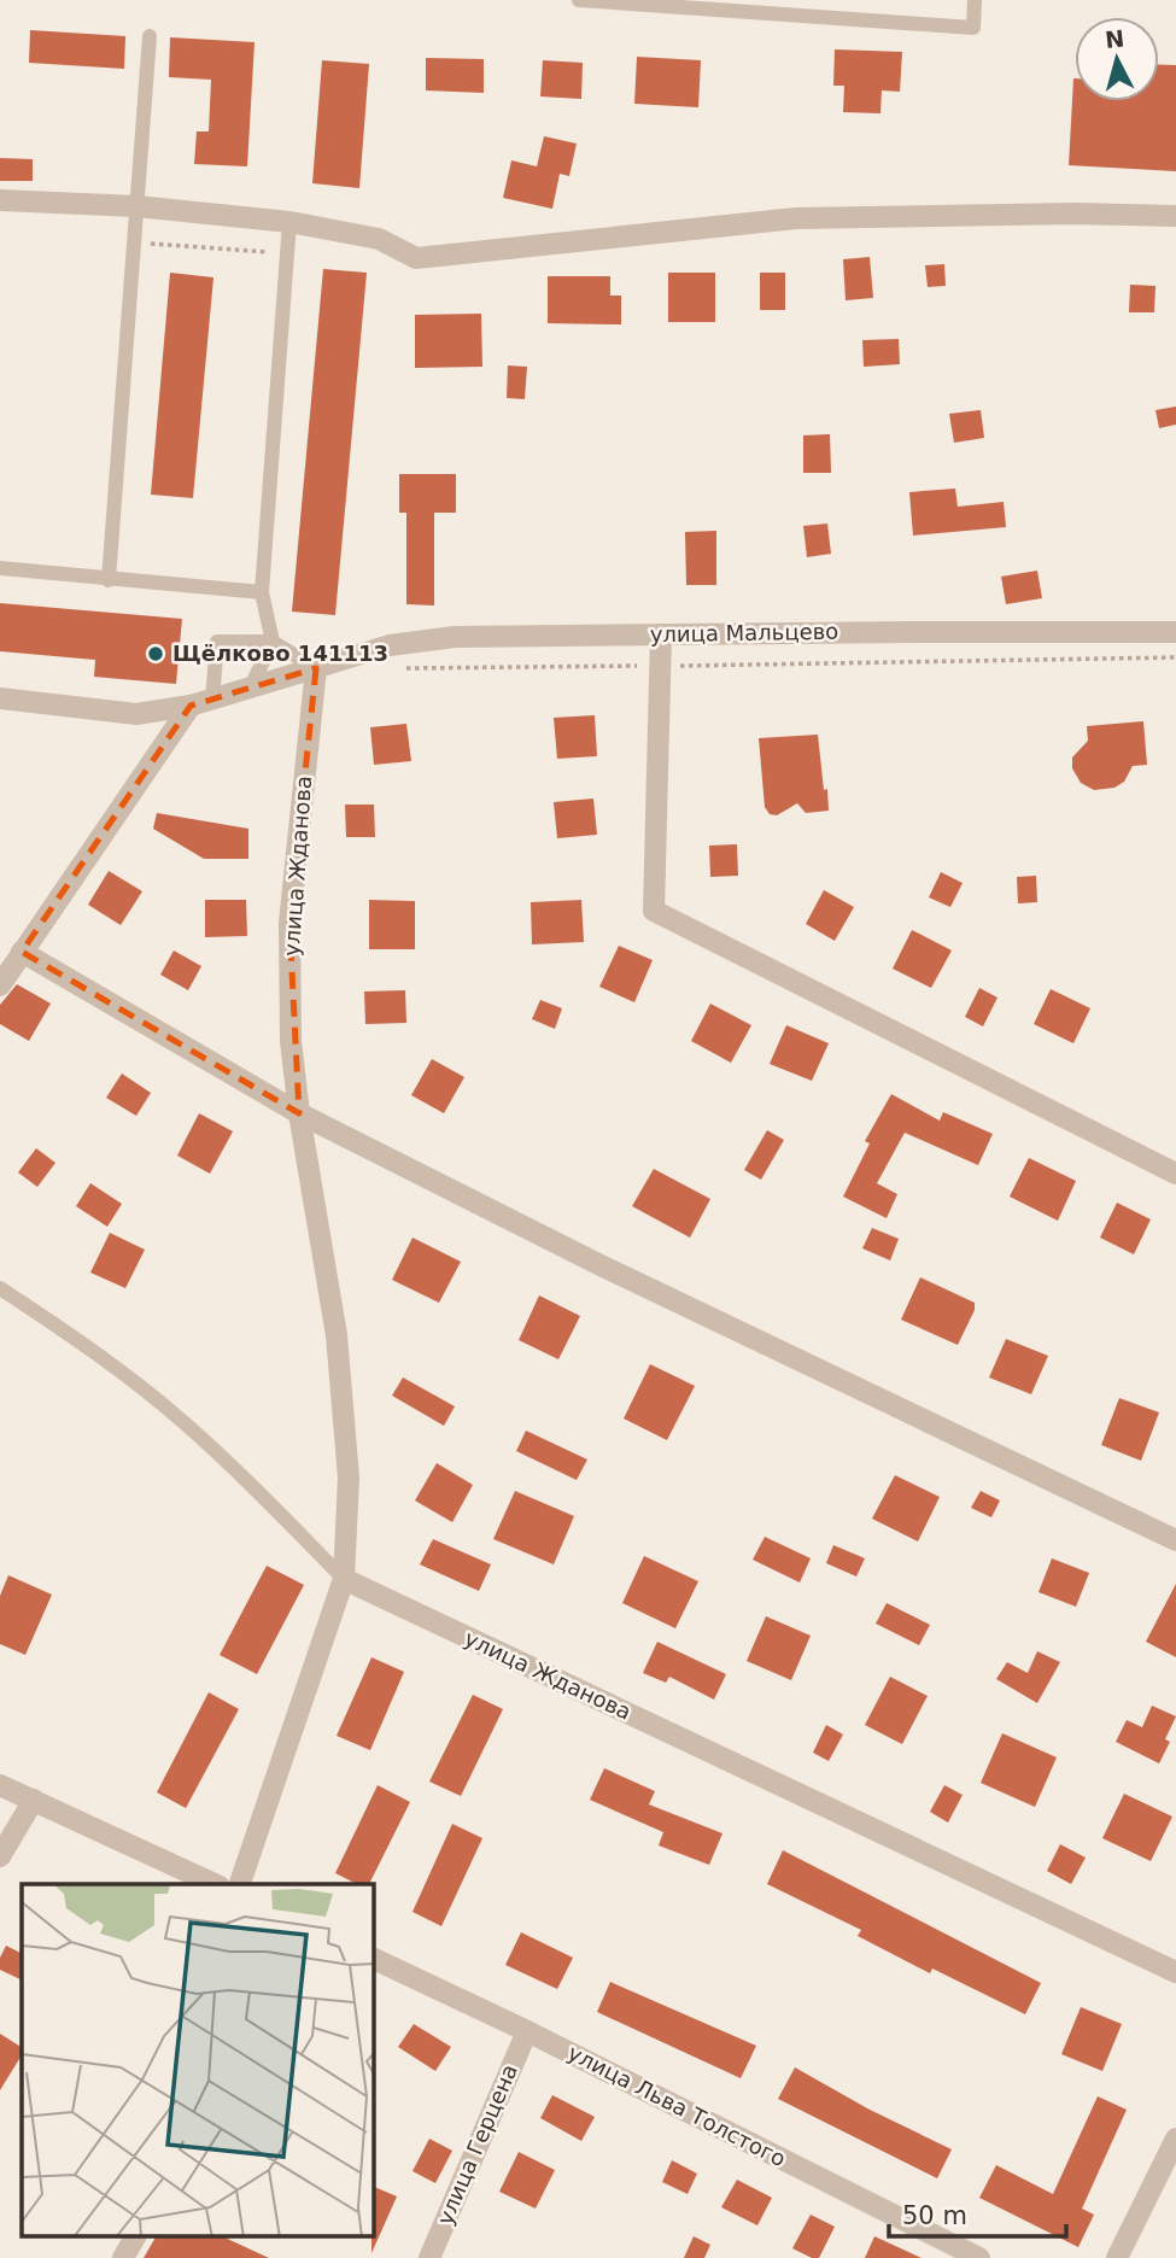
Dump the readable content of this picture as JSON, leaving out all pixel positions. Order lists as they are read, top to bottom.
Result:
{
  "streets": {
    "street": [
      "улица Мальцево",
      "улица Жданова",
      "улица Льва Толстого",
      "улица Герцена"
    ]
  },
  "crossings": [
    ["улица Мальцево", "улица Жданова"],
    ["улица Льва Толстого", "улица Герцена"]
  ],
  "places": ["Щёлково 141113"],
  "scale_bar": "50 m",
  "north": "top"
}
